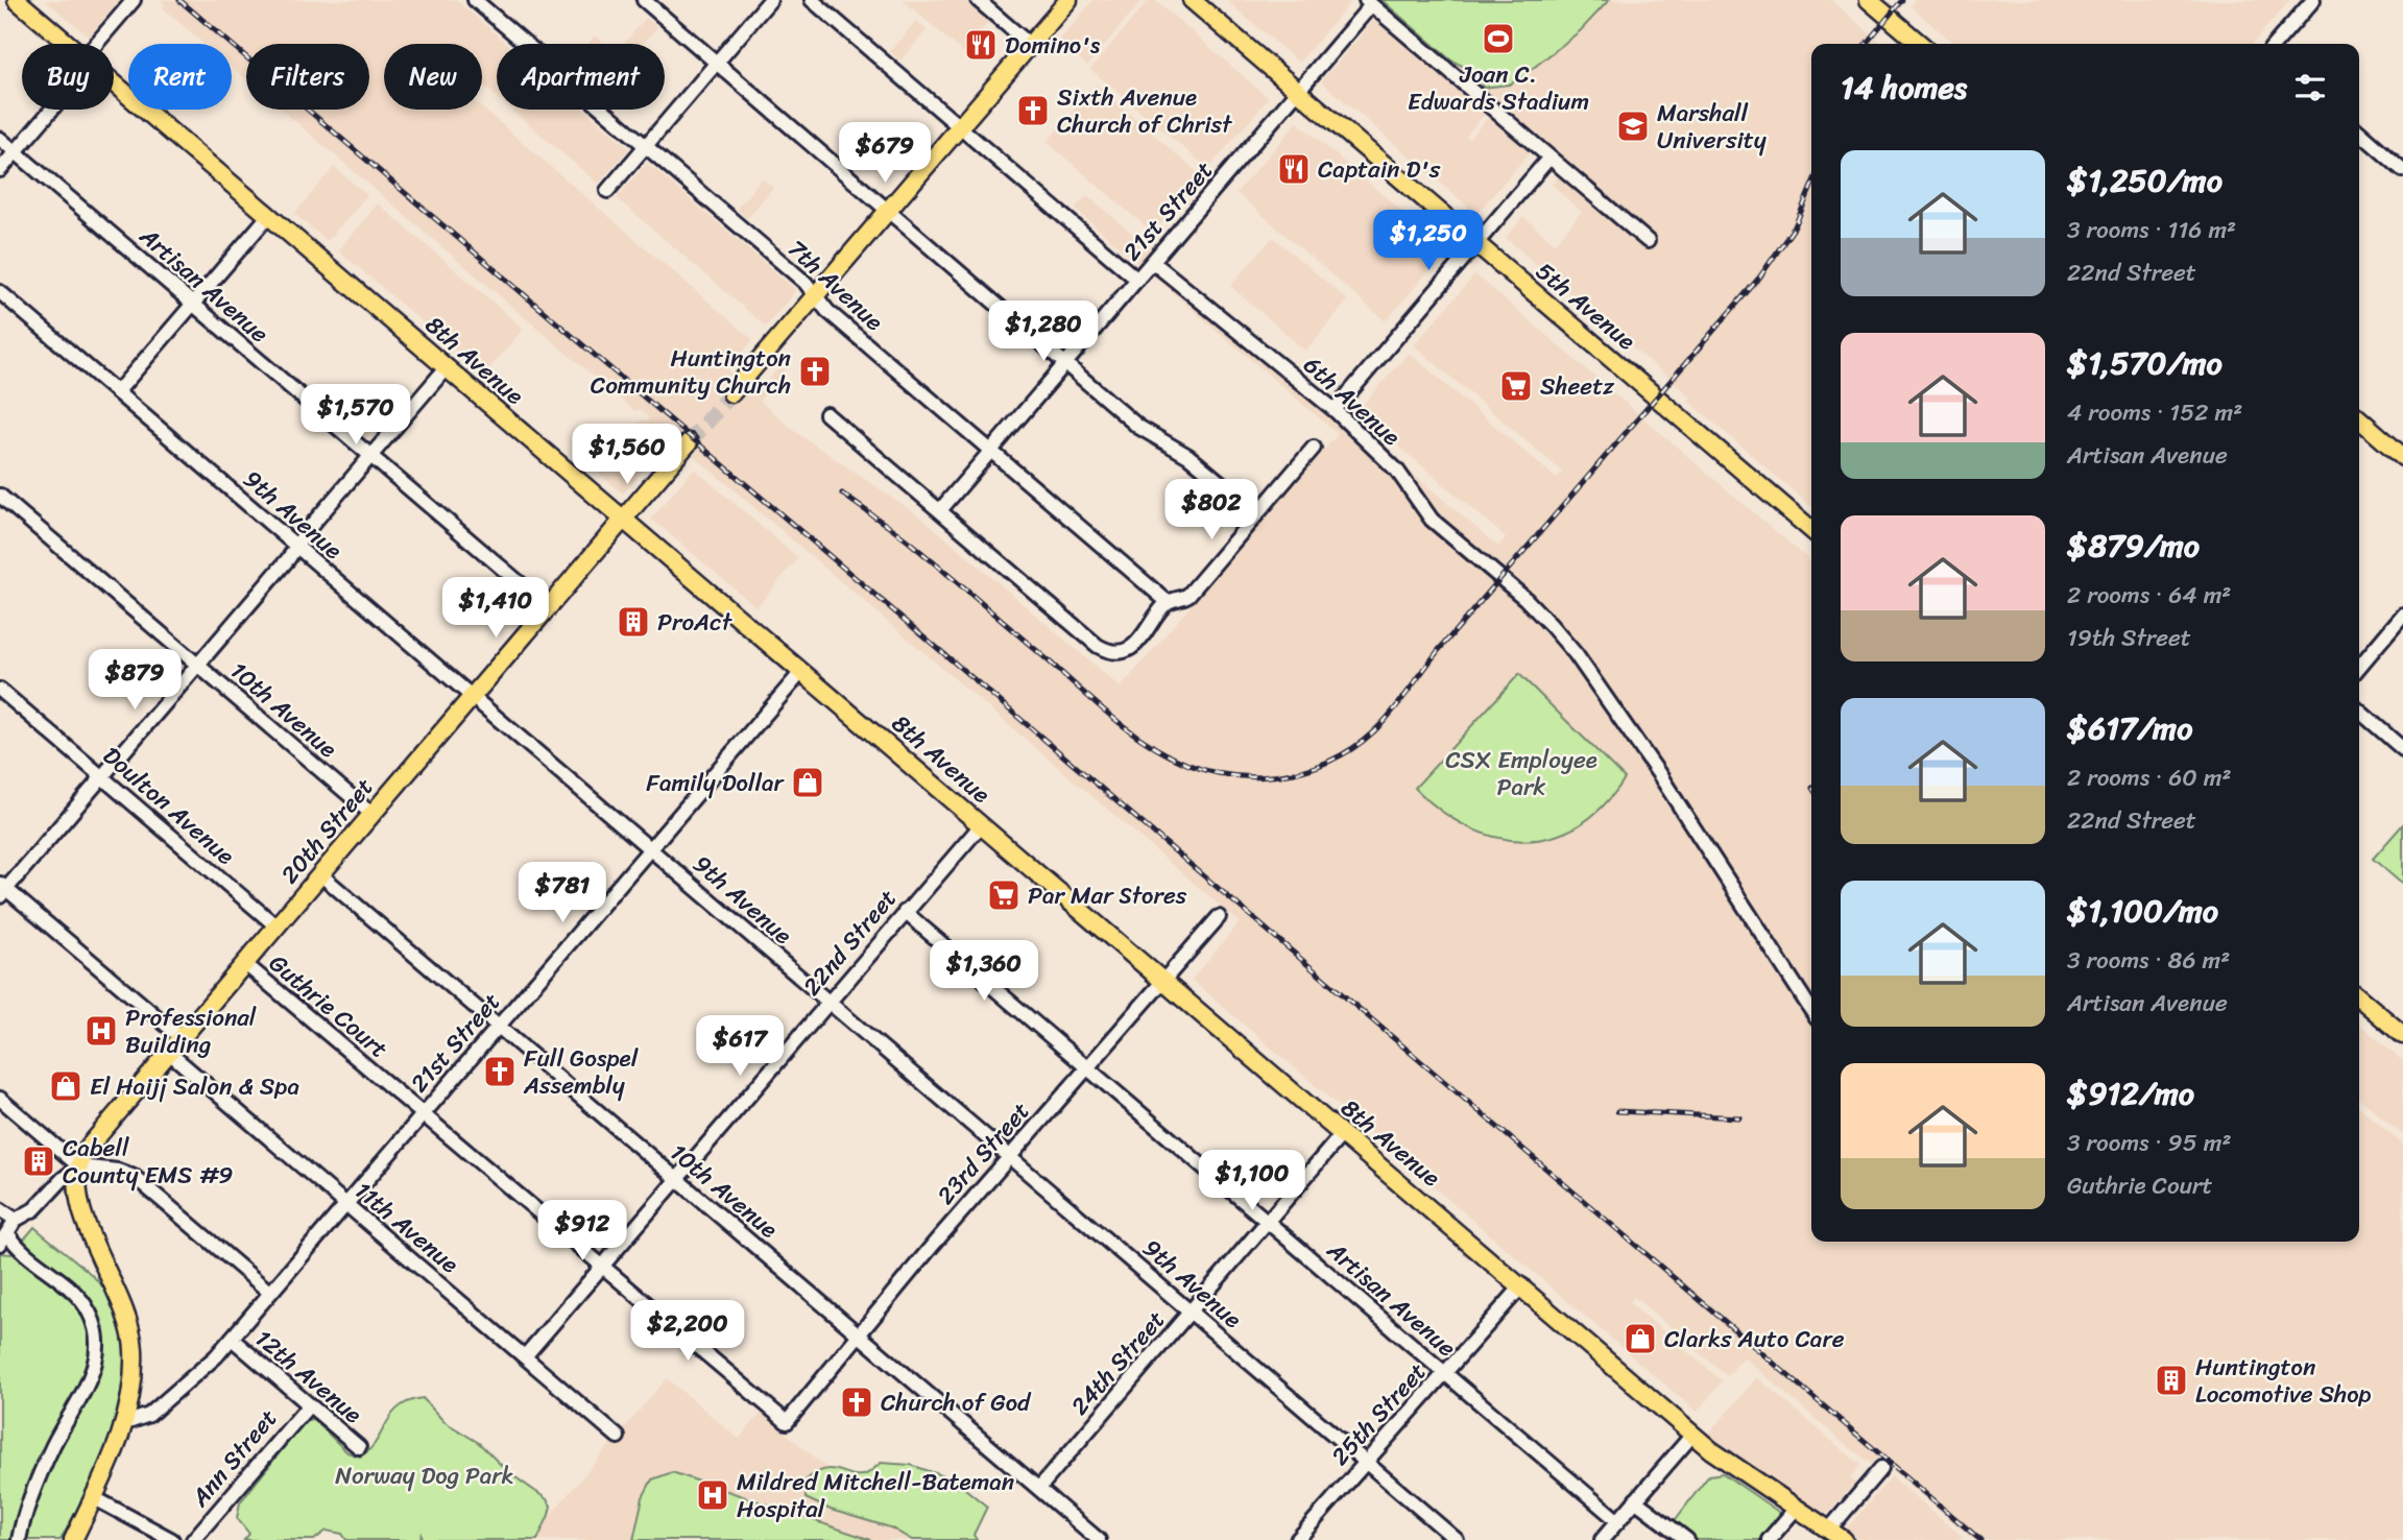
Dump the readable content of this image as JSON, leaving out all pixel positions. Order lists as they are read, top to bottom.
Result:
{
  "streets": {
    "main road": ["5th Avenue", "8th Avenue", "20th Street"],
    "street": [
      "21st Street",
      "Artisan Avenue",
      "7th Avenue",
      "6th Avenue",
      "9th Avenue",
      "10th Avenue",
      "Doulton Avenue",
      "22nd Street",
      "Guthrie Court",
      "23rd Street",
      "11th Avenue",
      "24th Street",
      "12th Avenue",
      "25th Street",
      "Ann Street"
    ]
  },
  "crossings": [
    ["21st Street", "7th Avenue"],
    ["21st Street", "5th Avenue"],
    ["21st Street", "8th Avenue"],
    ["21st Street", "6th Avenue"],
    ["21st Street", "9th Avenue"],
    ["21st Street", "10th Avenue"],
    ["21st Street", "Guthrie Court"],
    ["21st Street", "11th Avenue"],
    ["21st Street", "12th Avenue"],
    ["Artisan Avenue", "20th Street"],
    ["Artisan Avenue", "22nd Street"],
    ["Artisan Avenue", "23rd Street"],
    ["Artisan Avenue", "24th Street"],
    ["Artisan Avenue", "25th Street"],
    ["8th Avenue", "20th Street"],
    ["8th Avenue", "22nd Street"],
    ["8th Avenue", "23rd Street"],
    ["8th Avenue", "24th Street"],
    ["8th Avenue", "25th Street"],
    ["9th Avenue", "20th Street"],
    ["9th Avenue", "22nd Street"],
    ["9th Avenue", "23rd Street"],
    ["9th Avenue", "24th Street"],
    ["9th Avenue", "25th Street"],
    ["10th Avenue", "20th Street"],
    ["10th Avenue", "22nd Street"],
    ["10th Avenue", "23rd Street"],
    ["10th Avenue", "24th Street"],
    ["Doulton Avenue", "20th Street"],
    ["20th Street", "Guthrie Court"],
    ["20th Street", "11th Avenue"],
    ["22nd Street", "Guthrie Court"],
    ["22nd Street", "11th Avenue"],
    ["Guthrie Court", "23rd Street"],
    ["12th Avenue", "Ann Street"]
  ],
  "parks": ["CSX Employee Park", "Norway Dog Park"],
  "places": {
    "sports": ["Joan C. Edwards Stadium"],
    "restaurant": ["Domino's", "Captain D's"],
    "church": [
      "Sixth Avenue Church of Christ",
      "Huntington Community Church",
      "Full Gospel Assembly",
      "Church of God"
    ],
    "school or university": ["Marshall University"],
    "supermarket": ["Sheetz", "Par Mar Stores"],
    "building": ["ProAct", "Cabell County EMS #9", "Huntington Locomotive Shop"],
    "shop": ["Family Dollar", "El Haijj Salon & Spa", "Clarks Auto Care"],
    "hospital": ["Professional Building", "Mildred Mitchell-Bateman Hospital"]
  },
  "page": {
    "chip": [
      "Buy",
      "Rent",
      "Filters",
      "New",
      "Apartment"
    ],
    "heading": "14 homes",
    "price": [
      "$679",
      "$1,250",
      "$1,280",
      "$1,570",
      "$1,560",
      "$802",
      "$1,410",
      "$879",
      "$781",
      "$1,360",
      "$617",
      "$1,100",
      "$912",
      "$2,200"
    ],
    "list": [
      {
        "name": "$1,250/mo",
        "note": "3 rooms · 116 m² · 22nd Street"
      },
      {
        "name": "$1,570/mo",
        "note": "4 rooms · 152 m² · Artisan Avenue"
      },
      {
        "name": "$879/mo",
        "note": "2 rooms · 64 m² · 19th Street"
      },
      {
        "name": "$617/mo",
        "note": "2 rooms · 60 m² · 22nd Street"
      },
      {
        "name": "$1,100/mo",
        "note": "3 rooms · 86 m² · Artisan Avenue"
      },
      {
        "name": "$912/mo",
        "note": "3 rooms · 95 m² · Guthrie Court"
      }
    ]
  }
}
